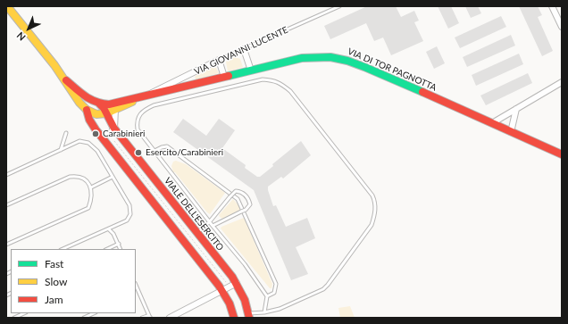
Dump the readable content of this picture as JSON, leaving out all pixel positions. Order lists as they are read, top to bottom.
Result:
{
  "streets": {
    "street": ["VIA GIOVANNI LUCENTE", "VIA DI TOR PAGNOTTA", "VIALE DELL'ESERCITO"]
  },
  "crossings": [
    ["VIA GIOVANNI LUCENTE", "VIA DI TOR PAGNOTTA"],
    ["VIA DI TOR PAGNOTTA", "VIALE DELL'ESERCITO"]
  ],
  "places": ["Carabinieri", "Esercito/Carabinieri"],
  "legend": ["Fast", "Slow", "Jam"],
  "north": "bottom left"
}
